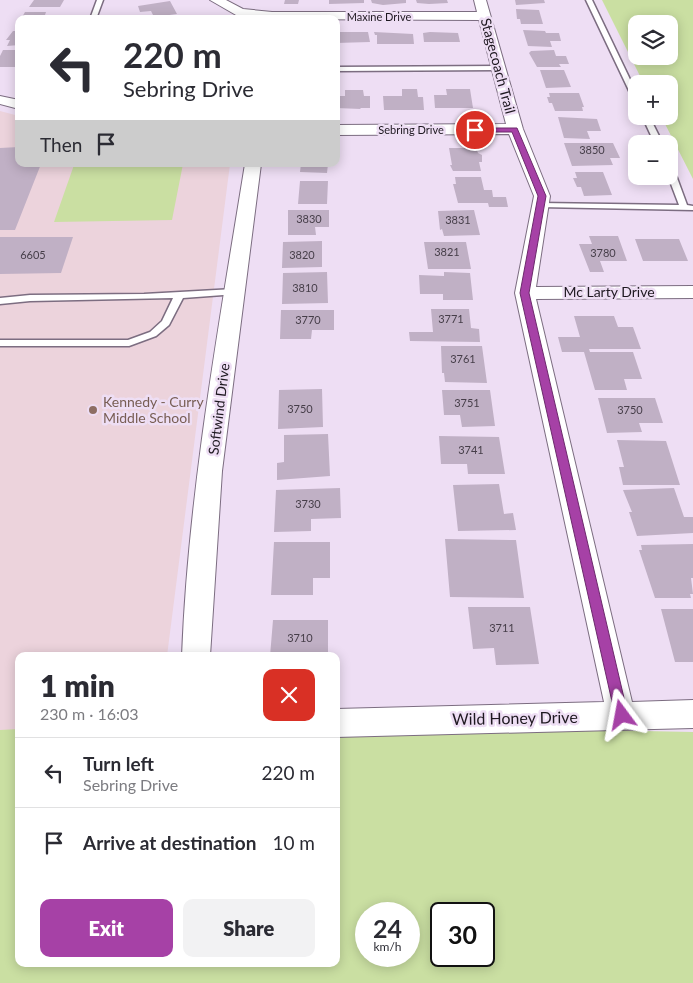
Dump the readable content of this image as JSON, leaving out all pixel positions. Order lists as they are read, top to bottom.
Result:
{
  "streets": {
    "street": [
      "Maxine Drive",
      "Stagecoach Trail",
      "Sebring Drive",
      "Mc Larty Drive",
      "Softwind Drive",
      "Wild Honey Drive"
    ]
  },
  "crossings": [
    ["Maxine Drive", "Stagecoach Trail"],
    ["Stagecoach Trail", "Sebring Drive"],
    ["Stagecoach Trail", "Mc Larty Drive"],
    ["Stagecoach Trail", "Wild Honey Drive"]
  ],
  "places": ["Kennedy - Curry Middle School"],
  "house_numbers": [
    "3850",
    "3830",
    "3831",
    "3821",
    "3780",
    "6605",
    "3820",
    "3810",
    "3771",
    "3770",
    "3761",
    "3751",
    "3750",
    "3750",
    "3741",
    "3730",
    "3711",
    "3710"
  ],
  "page": {
    "map_buttons": ["+", "−"],
    "turn": ["220 m", "Sebring Drive"],
    "then": "Then",
    "heading": ["1 min", "230 m · 16:03"],
    "list": [
      {
        "name": "Turn left",
        "note": "Sebring Drive",
        "value": "220 m"
      },
      {
        "name": "Arrive at destination",
        "value": "10 m"
      }
    ],
    "buttons": ["Exit", "Share"],
    "speed": "24 km/h",
    "limit": "30"
  }
}
